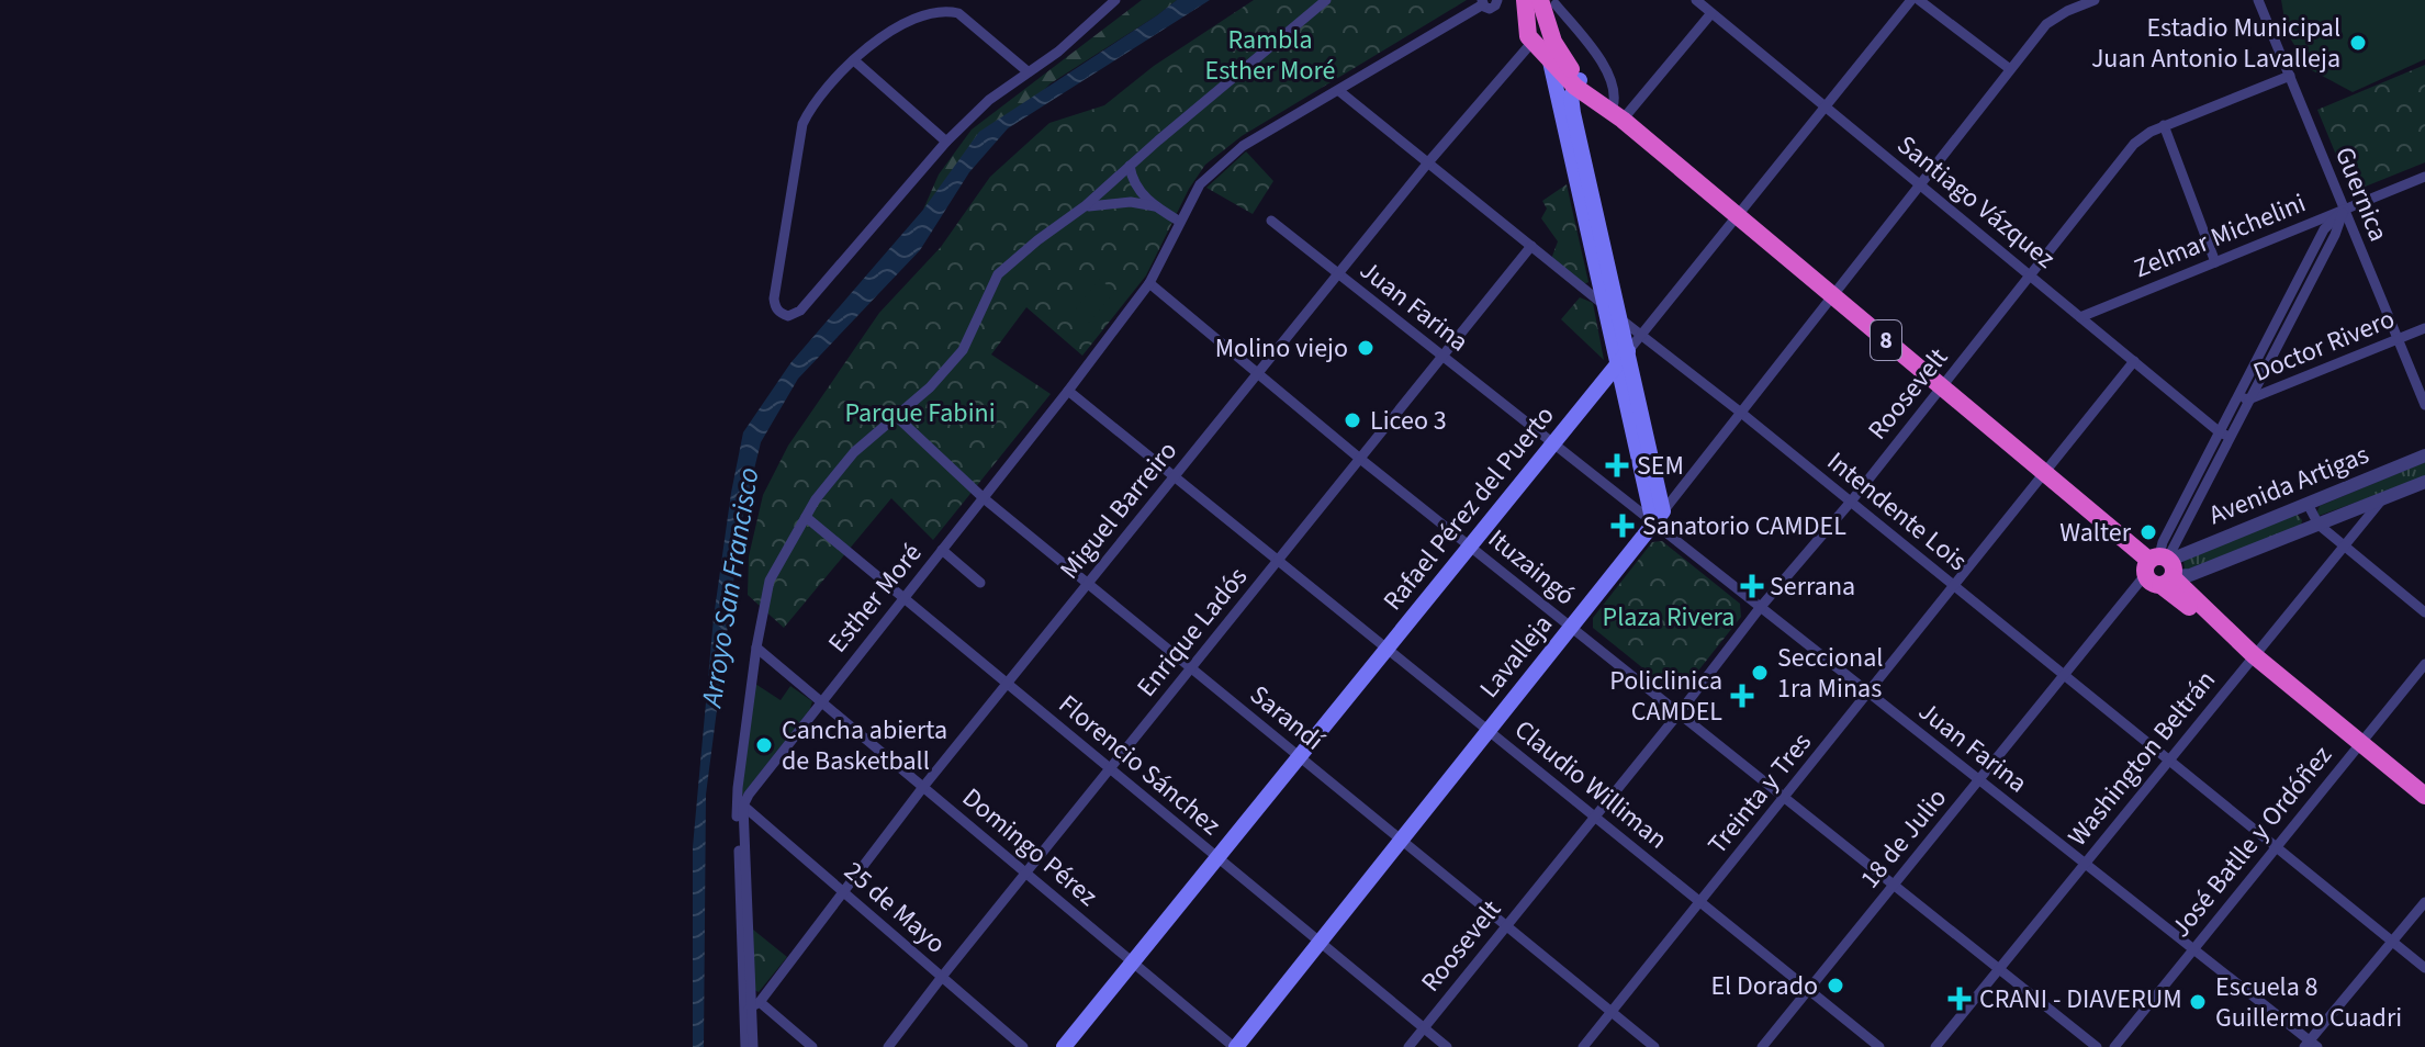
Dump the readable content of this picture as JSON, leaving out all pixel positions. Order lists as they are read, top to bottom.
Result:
{
  "streets": {
    "highway": ["8"],
    "main road": ["Rafael Pérez del Puerto", "Lavalleja"],
    "street": [
      "Guernica",
      "Santiago Vázquez",
      "Zelmar Michelini",
      "Juan Farina",
      "Doctor Rivero",
      "Roosevelt",
      "Avenida Artigas",
      "Miguel Barreiro",
      "Intendente Lois",
      "Ituzaingó",
      "Esther Moré",
      "Enrique Ladós",
      "Sarandí",
      "Washington Beltrán",
      "Florencio Sánchez",
      "Claudio Williman",
      "Treinta y Tres",
      "18 de Julio",
      "José Batlle y Ordóñez",
      "Domingo Pérez",
      "25 de Mayo"
    ]
  },
  "crossings": [
    ["Guernica", "Zelmar Michelini"],
    ["Guernica", "Doctor Rivero"],
    ["Guernica", "Roosevelt"],
    ["Guernica", "18 de Julio"],
    ["Santiago Vázquez", "Zelmar Michelini"],
    ["Santiago Vázquez", "Roosevelt"],
    ["Santiago Vázquez", "Rafael Pérez del Puerto"],
    ["Santiago Vázquez", "Lavalleja"],
    ["Santiago Vázquez", "Treinta y Tres"],
    ["Santiago Vázquez", "18 de Julio"],
    ["Zelmar Michelini", "18 de Julio"],
    ["Juan Farina", "Roosevelt"],
    ["Juan Farina", "Rafael Pérez del Puerto"],
    ["Juan Farina", "Miguel Barreiro"],
    ["Juan Farina", "Enrique Ladós"],
    ["Juan Farina", "Lavalleja"],
    ["Juan Farina", "Washington Beltrán"],
    ["Juan Farina", "Treinta y Tres"],
    ["Juan Farina", "18 de Julio"],
    ["Juan Farina", "José Batlle y Ordóñez"],
    ["8", "Roosevelt"],
    ["8", "Avenida Artigas"],
    ["8", "Rafael Pérez del Puerto"],
    ["8", "Miguel Barreiro"],
    ["8", "Lavalleja"],
    ["8", "Washington Beltrán"],
    ["8", "Treinta y Tres"],
    ["8", "18 de Julio"],
    ["8", "José Batlle y Ordóñez"],
    ["Doctor Rivero", "18 de Julio"],
    ["Roosevelt", "Intendente Lois"],
    ["Roosevelt", "Ituzaingó"],
    ["Roosevelt", "Sarandí"],
    ["Roosevelt", "Florencio Sánchez"],
    ["Roosevelt", "Claudio Williman"],
    ["Avenida Artigas", "Washington Beltrán"],
    ["Avenida Artigas", "18 de Julio"],
    ["Rafael Pérez del Puerto", "Intendente Lois"],
    ["Rafael Pérez del Puerto", "Ituzaingó"],
    ["Rafael Pérez del Puerto", "Sarandí"],
    ["Rafael Pérez del Puerto", "Florencio Sánchez"],
    ["Rafael Pérez del Puerto", "Claudio Williman"],
    ["Rafael Pérez del Puerto", "Domingo Pérez"],
    ["Miguel Barreiro", "Intendente Lois"],
    ["Miguel Barreiro", "Ituzaingó"],
    ["Miguel Barreiro", "Sarandí"],
    ["Miguel Barreiro", "Florencio Sánchez"],
    ["Miguel Barreiro", "Claudio Williman"],
    ["Miguel Barreiro", "Domingo Pérez"],
    ["Miguel Barreiro", "25 de Mayo"],
    ["Intendente Lois", "Esther Moré"],
    ["Intendente Lois", "Enrique Ladós"],
    ["Intendente Lois", "Lavalleja"],
    ["Intendente Lois", "Washington Beltrán"],
    ["Intendente Lois", "Treinta y Tres"],
    ["Intendente Lois", "18 de Julio"],
    ["Intendente Lois", "José Batlle y Ordóñez"],
    ["Ituzaingó", "Esther Moré"],
    ["Ituzaingó", "Enrique Ladós"],
    ["Ituzaingó", "Lavalleja"],
    ["Ituzaingó", "Washington Beltrán"],
    ["Ituzaingó", "Treinta y Tres"],
    ["Ituzaingó", "18 de Julio"],
    ["Esther Moré", "Sarandí"],
    ["Esther Moré", "Florencio Sánchez"],
    ["Esther Moré", "Claudio Williman"],
    ["Esther Moré", "Domingo Pérez"],
    ["Esther Moré", "25 de Mayo"],
    ["Enrique Ladós", "Sarandí"],
    ["Enrique Ladós", "Florencio Sánchez"],
    ["Enrique Ladós", "Claudio Williman"],
    ["Enrique Ladós", "Domingo Pérez"],
    ["Enrique Ladós", "25 de Mayo"],
    ["Lavalleja", "Sarandí"],
    ["Lavalleja", "Florencio Sánchez"],
    ["Lavalleja", "Claudio Williman"],
    ["Lavalleja", "Domingo Pérez"],
    ["Sarandí", "Treinta y Tres"],
    ["Claudio Williman", "Treinta y Tres"],
    ["Claudio Williman", "18 de Julio"]
  ],
  "water": ["Arroyo San Francisco"],
  "parks": ["Rambla Esther Moré", "Parque Fabini", "Plaza Rivera"],
  "places": {
    "other": [
      "Estadio Municipal Juan Antonio Lavalleja",
      "Molino viejo",
      "Liceo 3",
      "Walter",
      "Seccional 1ra Minas",
      "Cancha abierta de Basketball",
      "El Dorado",
      "Escuela 8 Guillermo Cuadri"
    ],
    "health": [
      "SEM",
      "Sanatorio CAMDEL",
      "Serrana",
      "Policlinica CAMDEL",
      "CRANI - DIAVERUM"
    ]
  }
}
